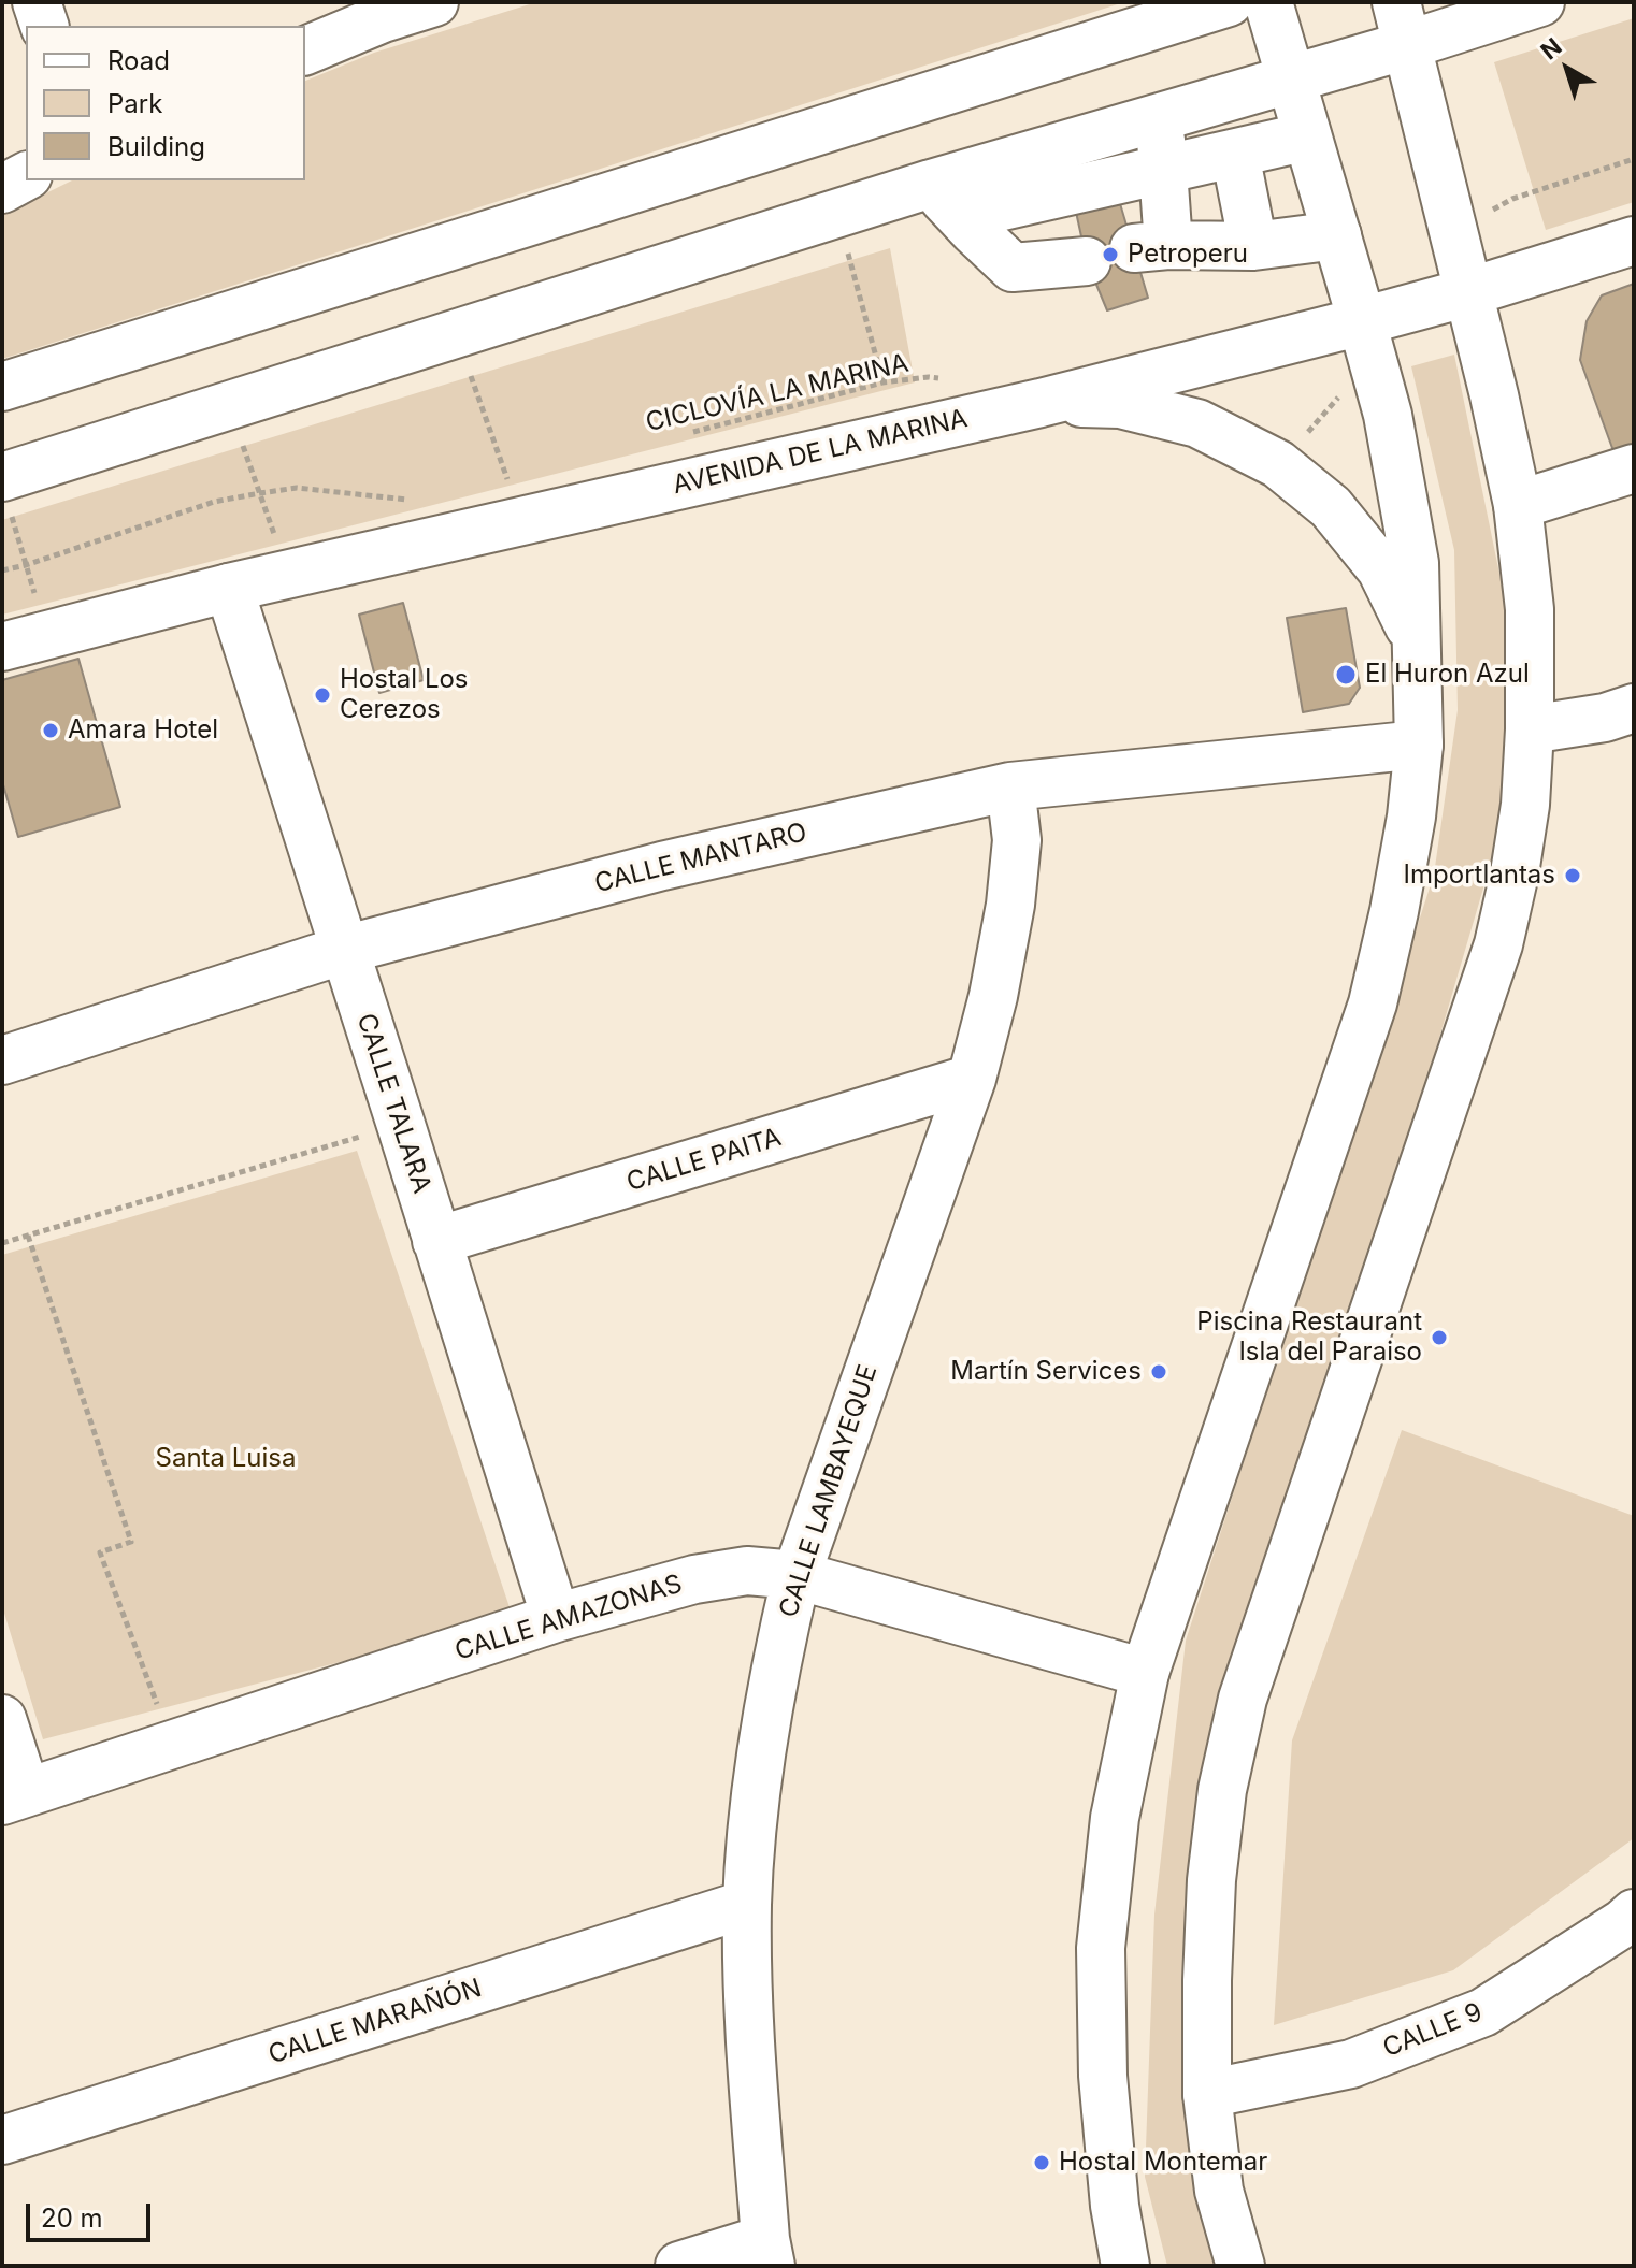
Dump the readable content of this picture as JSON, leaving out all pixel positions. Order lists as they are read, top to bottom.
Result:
{
  "streets": {
    "main road": [
      "AVENIDA DE LA MARINA",
      "CALLE MANTARO",
      "CALLE TALARA",
      "CALLE PAITA",
      "CALLE LAMBAYEQUE",
      "CALLE AMAZONAS",
      "CALLE MARAÑÓN",
      "CALLE 9"
    ],
    "path": ["CICLOVÍA LA MARINA"]
  },
  "crossings": [
    ["AVENIDA DE LA MARINA", "CALLE TALARA"],
    ["CALLE MANTARO", "CALLE TALARA"],
    ["CALLE MANTARO", "CALLE LAMBAYEQUE"],
    ["CALLE TALARA", "CALLE PAITA"],
    ["CALLE TALARA", "CALLE AMAZONAS"],
    ["CALLE PAITA", "CALLE LAMBAYEQUE"],
    ["CALLE LAMBAYEQUE", "CALLE AMAZONAS"],
    ["CALLE LAMBAYEQUE", "CALLE MARAÑÓN"]
  ],
  "parks": ["Santa Luisa"],
  "places": [
    "Petroperu",
    "El Huron Azul",
    "Hostal Los Cerezos",
    "Amara Hotel",
    "Importlantas",
    "Piscina Restaurant Isla del Paraiso",
    "Martín Services",
    "Hostal Montemar"
  ],
  "legend": ["Road", "Park", "Building"],
  "scale_bar": "20 m",
  "north": "top left"
}
